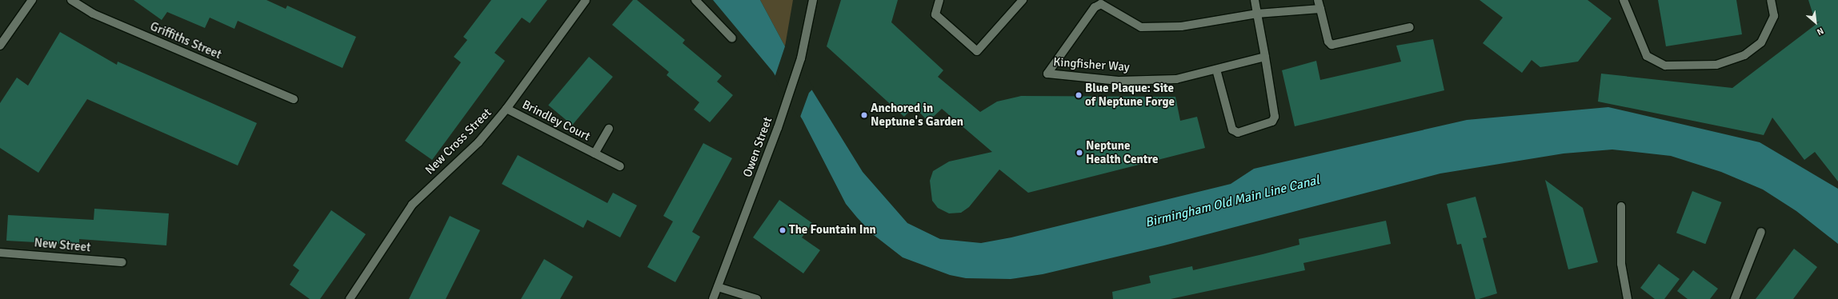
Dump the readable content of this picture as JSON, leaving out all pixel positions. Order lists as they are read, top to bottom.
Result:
{
  "streets": {
    "street": [
      "Griffiths Street",
      "Kingfisher Way",
      "Brindley Court",
      "New Cross Street",
      "Owen Street",
      "New Street"
    ]
  },
  "crossings": [
    ["Brindley Court", "New Cross Street"]
  ],
  "water": ["Birmingham Old Main Line Canal"],
  "places": [
    "Blue Plaque: Site of Neptune Forge",
    "Anchored in Neptune's Garden",
    "Neptune Health Centre",
    "The Fountain Inn"
  ],
  "north": "bottom right"
}
